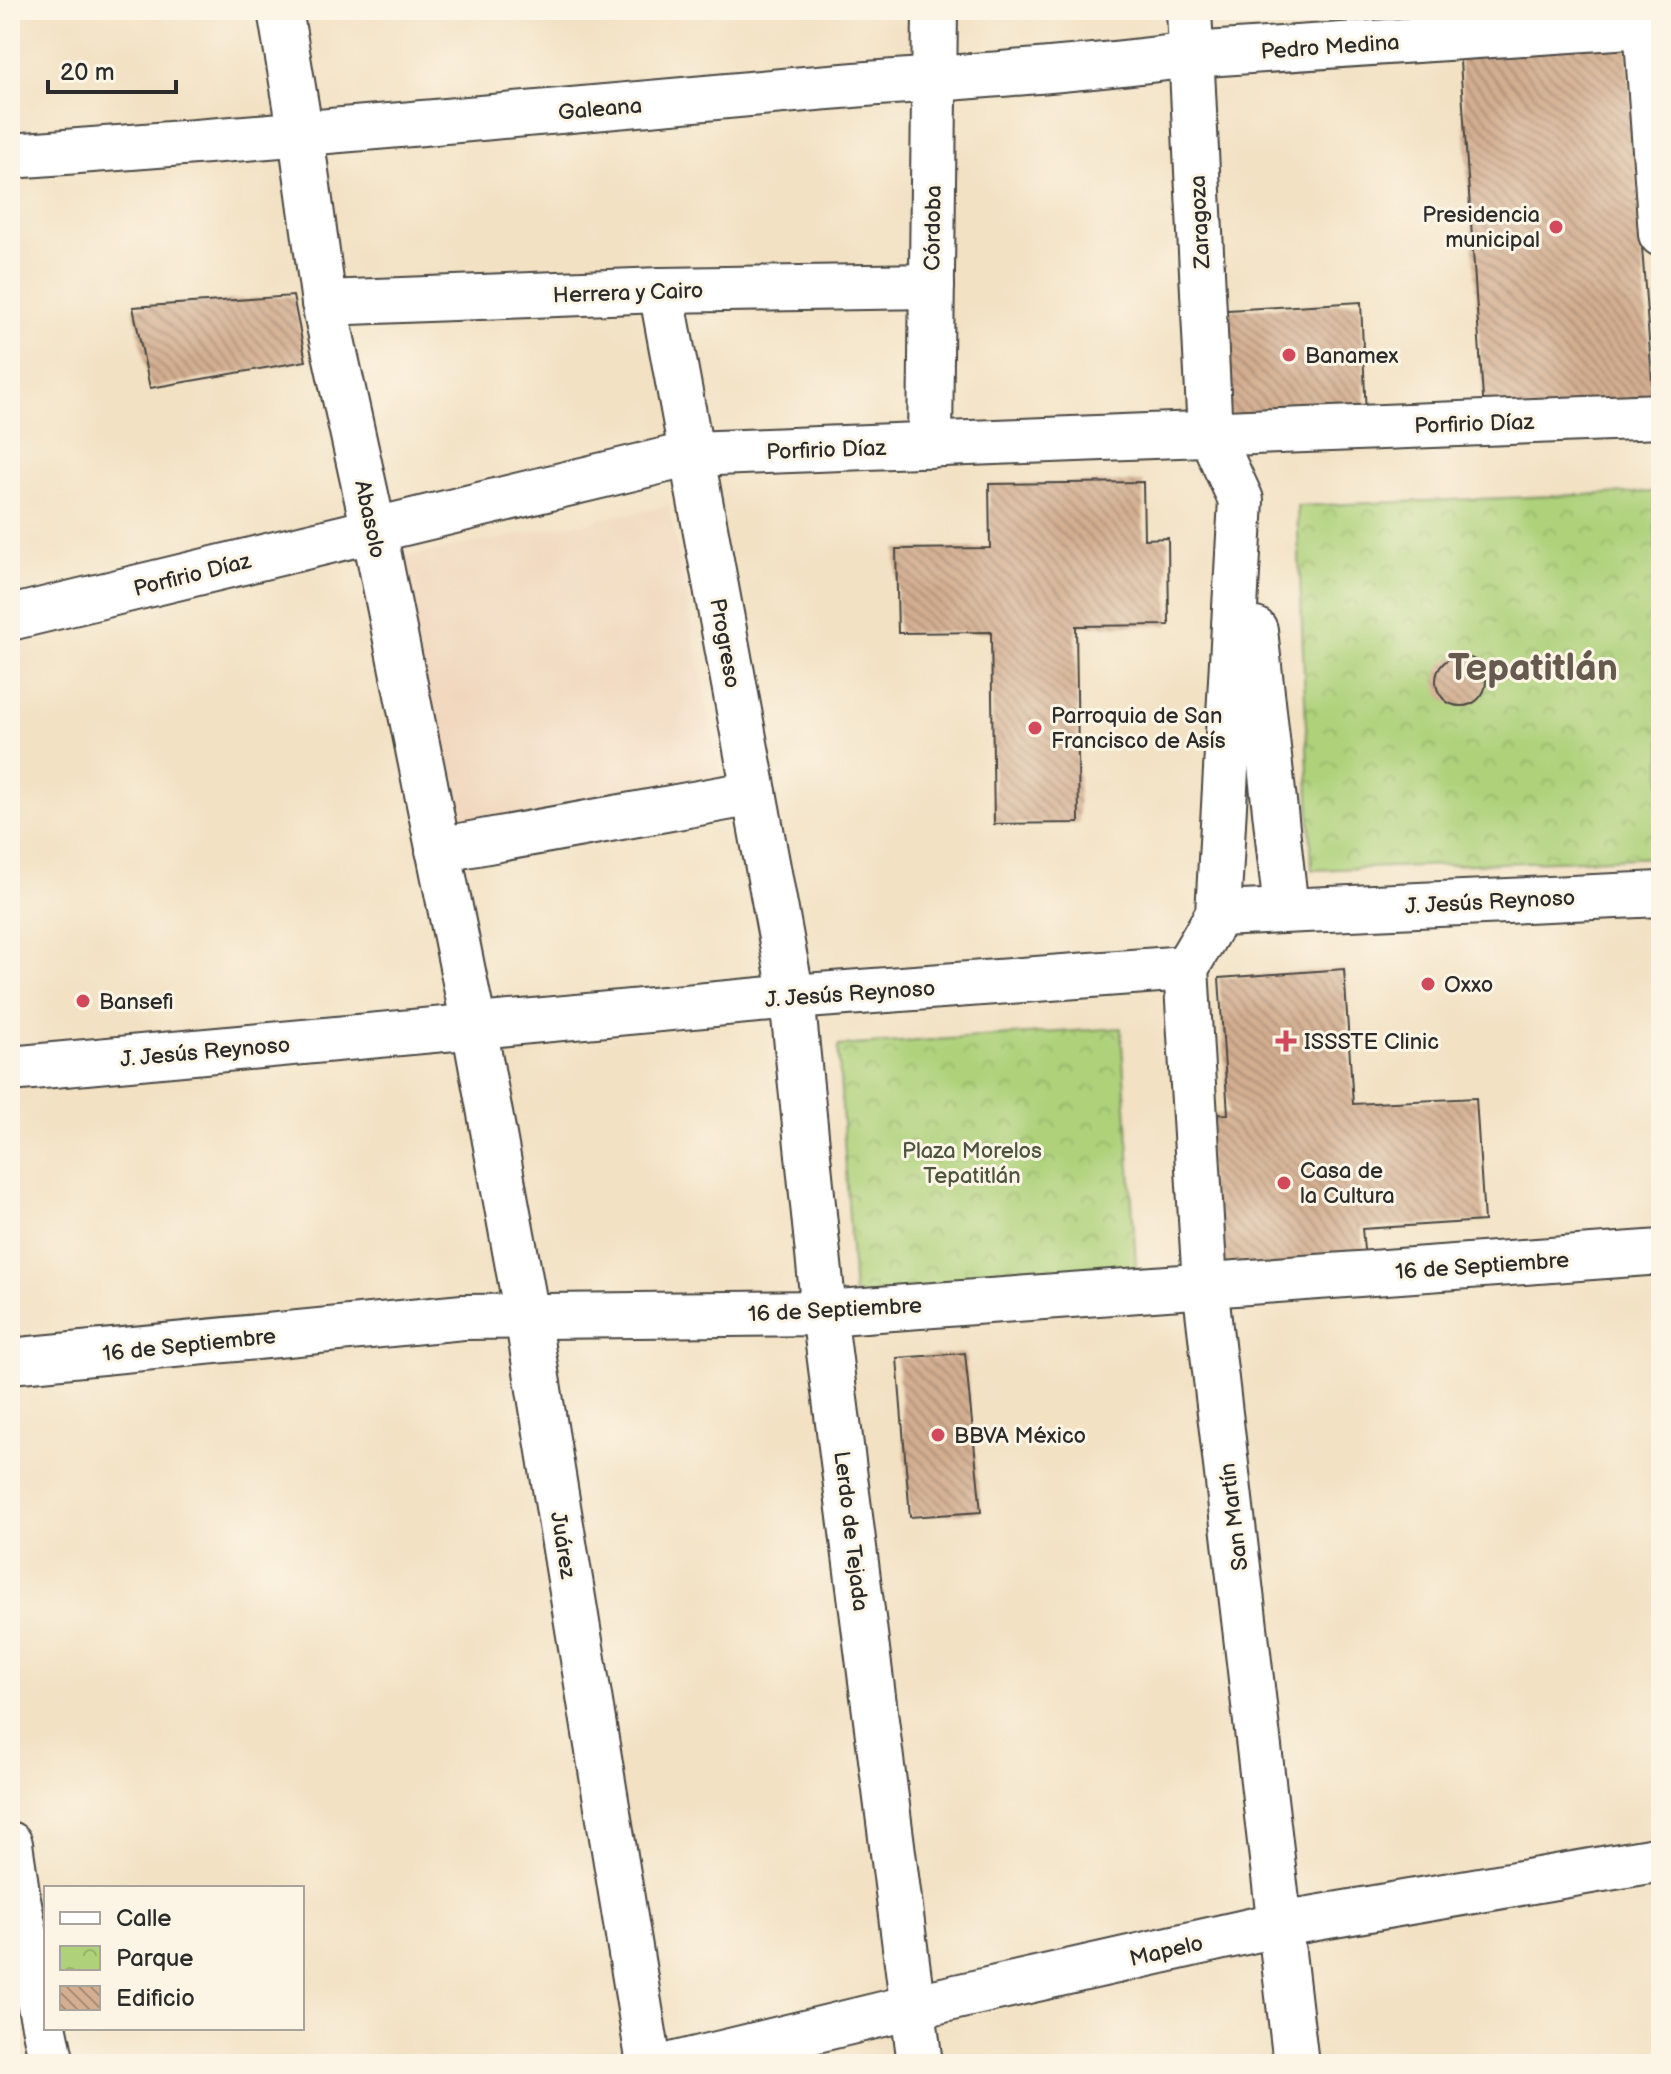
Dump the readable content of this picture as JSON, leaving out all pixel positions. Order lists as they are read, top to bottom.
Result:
{
  "streets": {
    "street": [
      "Pedro Medina",
      "Galeana",
      "Zaragoza",
      "Córdoba",
      "Herrera y Cairo",
      "Porfirio Díaz",
      "Abasolo",
      "Progreso",
      "J. Jesús Reynoso",
      "16 de Septiembre",
      "San Martín",
      "Lerdo de Tejada",
      "Juárez",
      "Mapelo"
    ]
  },
  "crossings": [
    ["Pedro Medina", "Galeana"],
    ["Pedro Medina", "Zaragoza"],
    ["Galeana", "Zaragoza"],
    ["Galeana", "Córdoba"],
    ["Galeana", "Abasolo"],
    ["Zaragoza", "Porfirio Díaz"],
    ["Córdoba", "Herrera y Cairo"],
    ["Córdoba", "Porfirio Díaz"],
    ["Herrera y Cairo", "Abasolo"],
    ["Herrera y Cairo", "Progreso"],
    ["Porfirio Díaz", "Abasolo"],
    ["Porfirio Díaz", "Progreso"],
    ["Abasolo", "J. Jesús Reynoso"],
    ["Abasolo", "Juárez"],
    ["Progreso", "J. Jesús Reynoso"],
    ["Progreso", "Lerdo de Tejada"],
    ["J. Jesús Reynoso", "San Martín"],
    ["J. Jesús Reynoso", "Lerdo de Tejada"],
    ["J. Jesús Reynoso", "Juárez"],
    ["16 de Septiembre", "San Martín"],
    ["16 de Septiembre", "Lerdo de Tejada"],
    ["16 de Septiembre", "Juárez"],
    ["San Martín", "Mapelo"],
    ["Lerdo de Tejada", "Mapelo"]
  ],
  "districts": ["Tepatitlán"],
  "parks": ["Plaza Morelos Tepatitlán"],
  "places": {
    "other": [
      "Presidencia municipal",
      "Banamex",
      "Parroquia de San Francisco de Asís",
      "Oxxo",
      "Bansefi",
      "Casa de la Cultura",
      "BBVA México"
    ],
    "health": ["ISSSTE Clinic"]
  },
  "legend": ["Calle", "Parque", "Edificio"],
  "scale_bar": "20 m"
}
